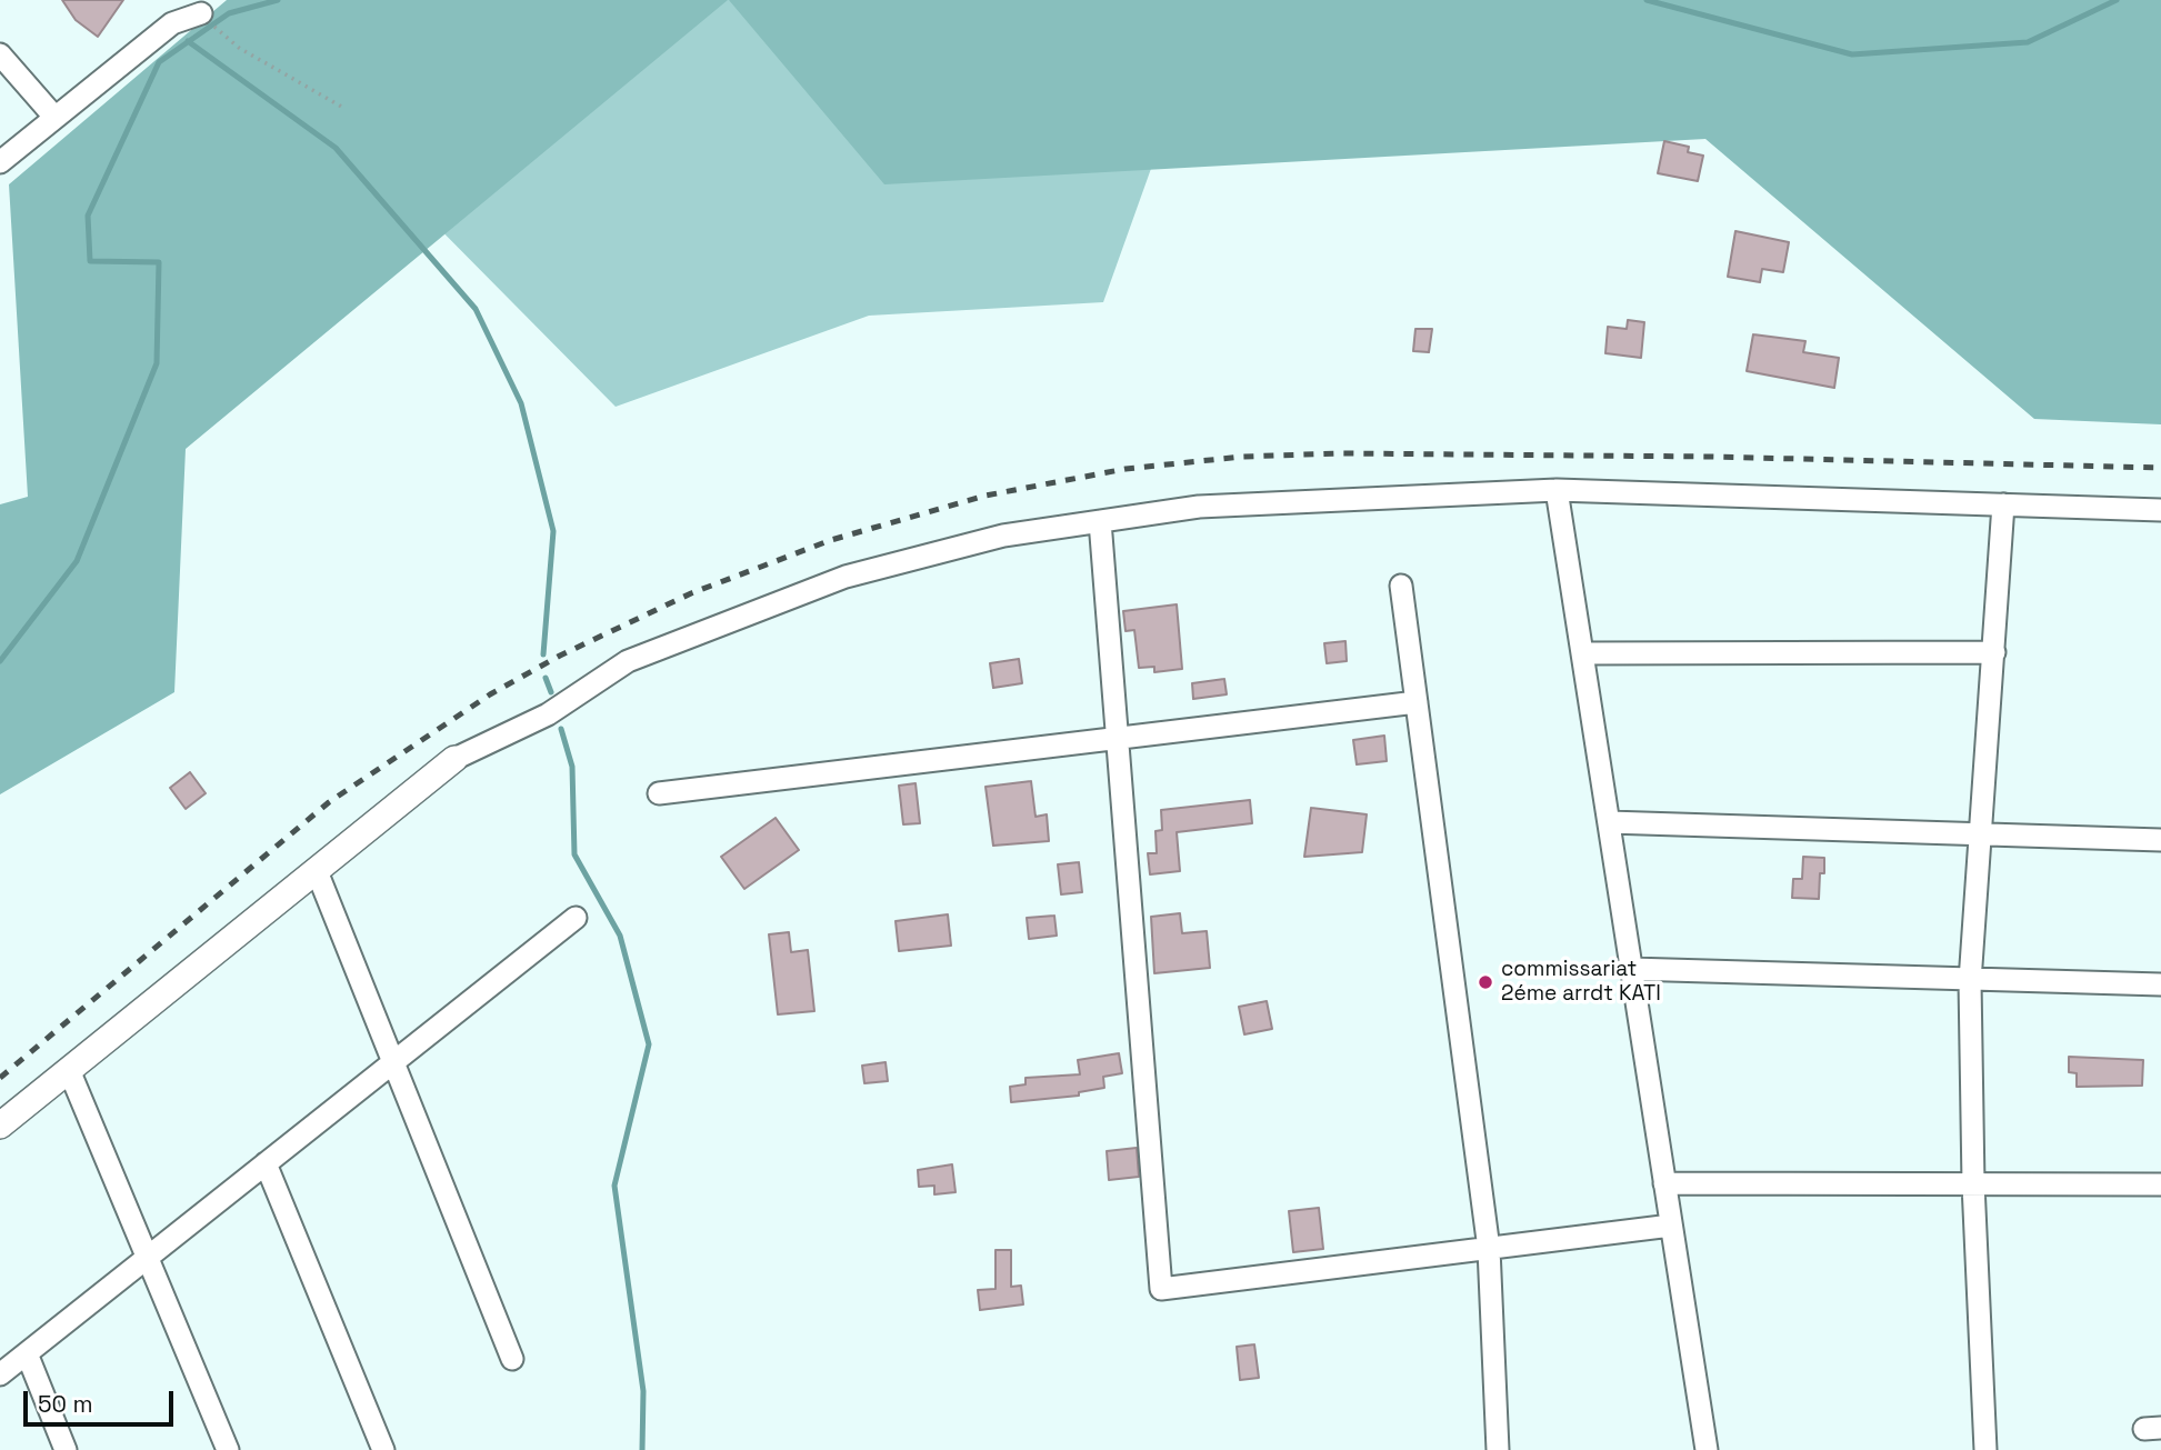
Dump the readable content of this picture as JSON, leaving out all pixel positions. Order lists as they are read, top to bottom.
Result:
{
  "places": ["commissariat 2éme arrdt KATI"],
  "scale_bar": "50 m"
}
